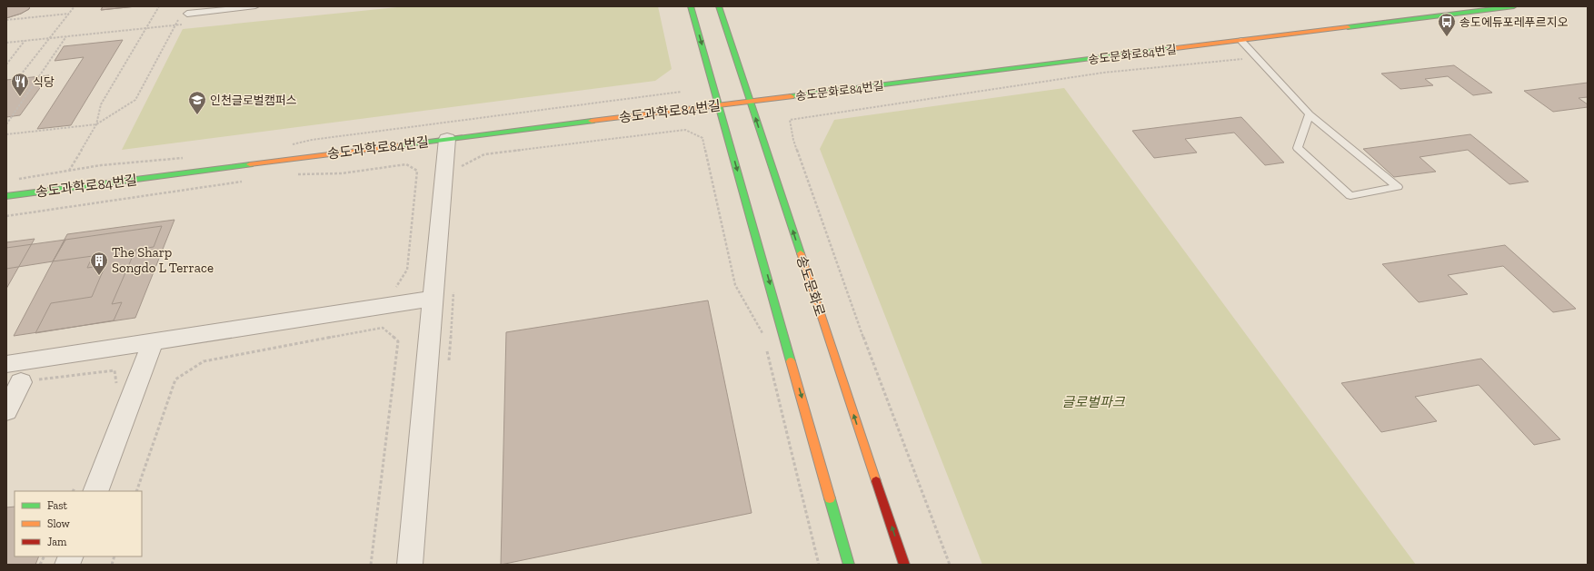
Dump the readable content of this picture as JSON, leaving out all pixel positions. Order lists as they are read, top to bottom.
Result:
{
  "streets": {
    "street": ["송도문화로84번길", "송도과학로84번길", "송도문화로"]
  },
  "crossings": [
    ["송도문화로84번길", "송도과학로84번길"],
    ["송도문화로84번길", "송도문화로"],
    ["송도과학로84번길", "송도문화로"]
  ],
  "parks": ["글로벌파크"],
  "places": {
    "bus stop": ["송도에듀포레푸르지오"],
    "restaurant": ["식당"],
    "school or university": ["인천글로벌캠퍼스"],
    "building": ["The Sharp Songdo L Terrace"]
  },
  "legend": ["Fast", "Slow", "Jam"]
}
